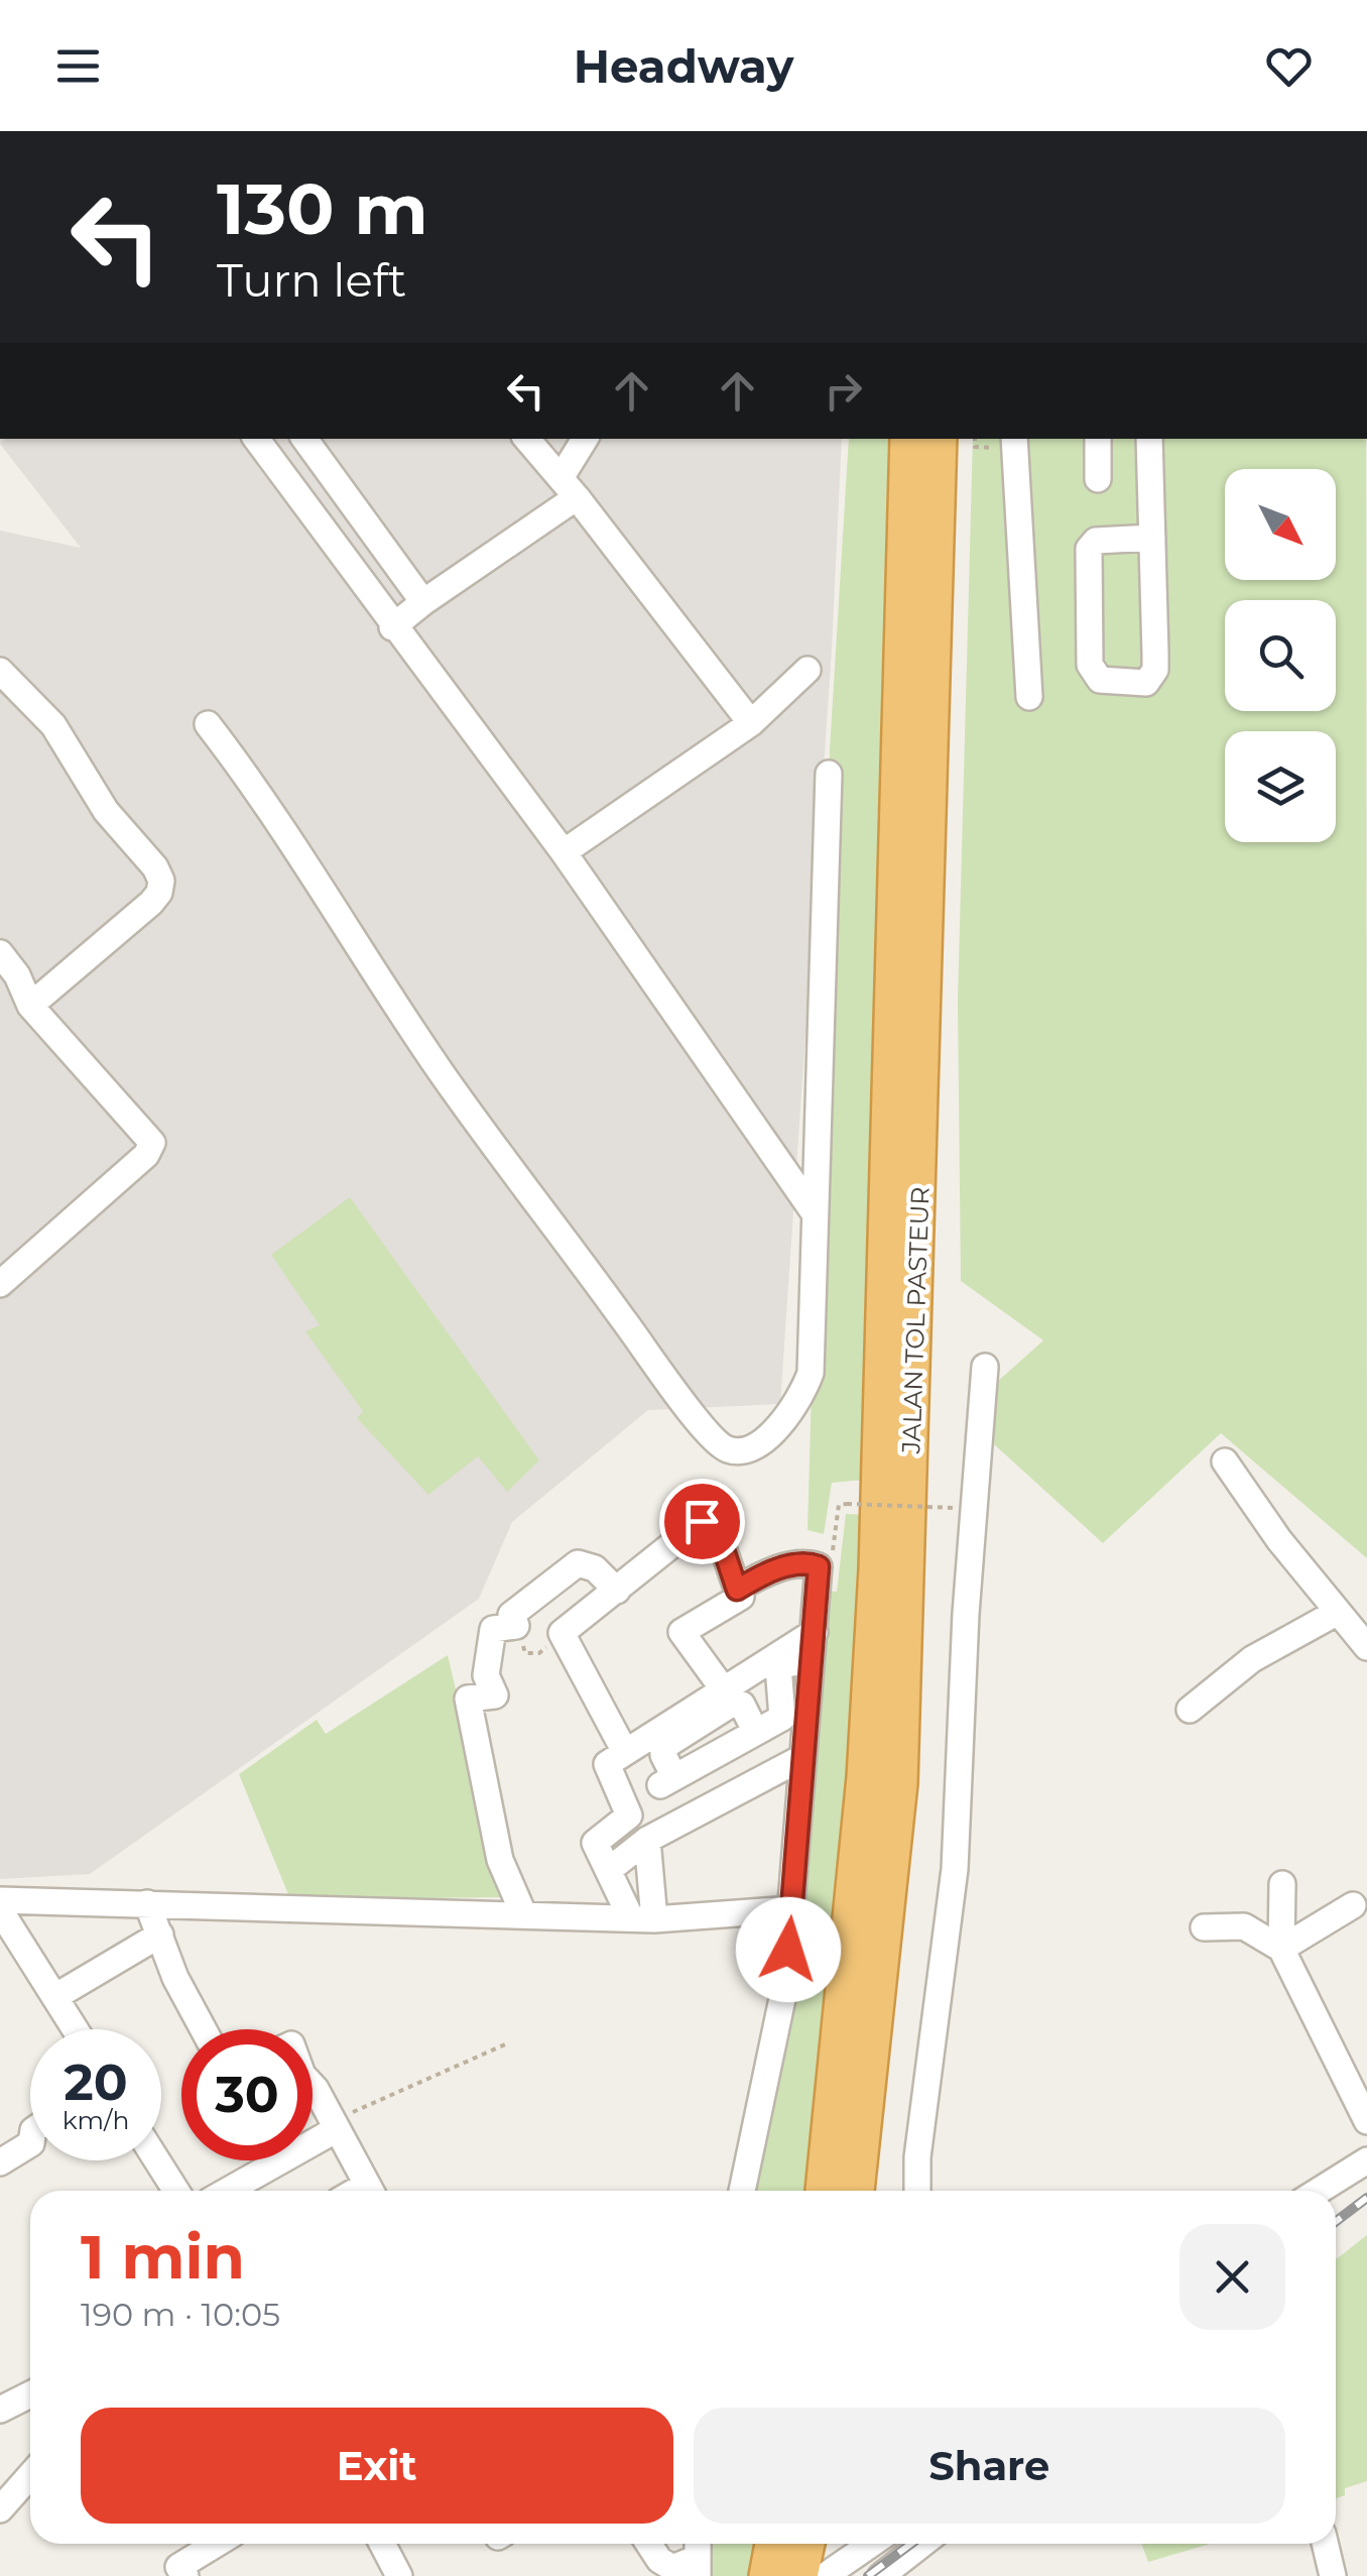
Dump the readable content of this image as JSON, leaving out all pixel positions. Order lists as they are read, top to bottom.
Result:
{
  "streets": {
    "highway": ["JALAN TOL PASTEUR"]
  },
  "north": "bottom right",
  "page": {
    "header": "Headway",
    "turn": ["130 m", "Turn left"],
    "speed": "20 km/h",
    "limit": "30",
    "heading": ["1 min", "190 m · 10:05"],
    "buttons": ["Exit", "Share"]
  }
}
